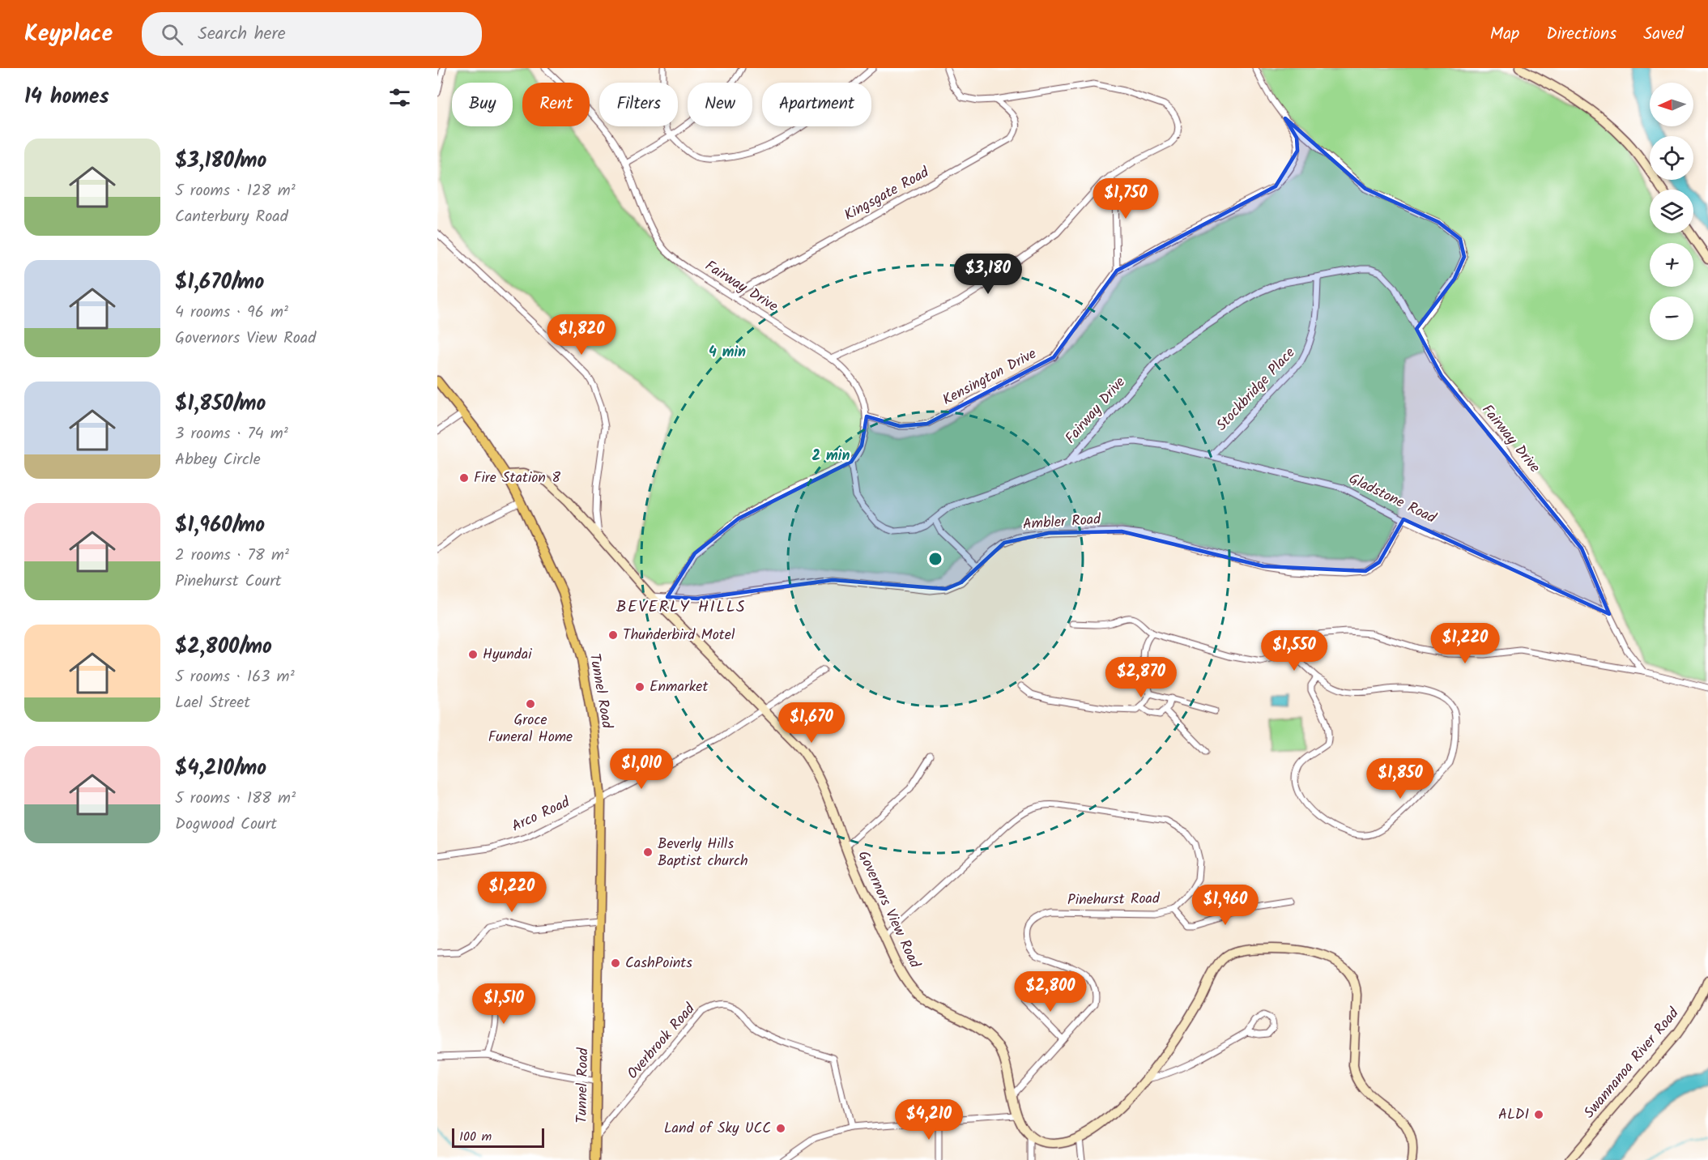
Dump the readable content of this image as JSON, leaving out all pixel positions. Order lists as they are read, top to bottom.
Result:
{
  "streets": {
    "main road": ["Tunnel Road"],
    "street": [
      "Kingsgate Road",
      "Fairway Drive",
      "Kensington Drive",
      "Stockbridge Place",
      "Gladstone Road",
      "Ambler Road",
      "Arco Road",
      "Pinehurst Road",
      "Governors View Road",
      "Overbrook Road",
      "Swannanoa River Road"
    ]
  },
  "crossings": [
    ["Kingsgate Road", "Fairway Drive"],
    ["Fairway Drive", "Kensington Drive"],
    ["Fairway Drive", "Stockbridge Place"],
    ["Fairway Drive", "Gladstone Road"],
    ["Stockbridge Place", "Gladstone Road"],
    ["Gladstone Road", "Ambler Road"],
    ["Ambler Road", "Governors View Road"],
    ["Tunnel Road", "Arco Road"],
    ["Tunnel Road", "Governors View Road"],
    ["Tunnel Road", "Overbrook Road"],
    ["Arco Road", "Governors View Road"],
    ["Pinehurst Road", "Governors View Road"]
  ],
  "districts": ["BEVERLY HILLS"],
  "places": [
    "Fire Station 8",
    "Thunderbird Motel",
    "Hyundai",
    "Enmarket",
    "Groce Funeral Home",
    "Beverly Hills Baptist church",
    "CashPoints",
    "ALDI",
    "Land of Sky UCC"
  ],
  "scale_bar": "100 m",
  "north": "left",
  "page": {
    "header": "Keyplace",
    "search": "Search here",
    "nav": ["Map", "Directions", "Saved"],
    "heading": "14 homes",
    "map_buttons": ["+", "−"],
    "chip": [
      "Buy",
      "Rent",
      "Filters",
      "New",
      "Apartment"
    ],
    "list": [
      {
        "name": "$3,180/mo",
        "note": "5 rooms · 128 m² · Canterbury Road"
      },
      {
        "name": "$1,670/mo",
        "note": "4 rooms · 96 m² · Governors View Road"
      },
      {
        "name": "$1,850/mo",
        "note": "3 rooms · 74 m² · Abbey Circle"
      },
      {
        "name": "$1,960/mo",
        "note": "2 rooms · 78 m² · Pinehurst Court"
      },
      {
        "name": "$2,800/mo",
        "note": "5 rooms · 163 m² · Lael Street"
      },
      {
        "name": "$4,210/mo",
        "note": "5 rooms · 188 m² · Dogwood Court"
      }
    ],
    "price": [
      "$1,750",
      "$3,180",
      "$1,820",
      "$1,220",
      "$1,550",
      "$2,870",
      "$1,670",
      "$1,010",
      "$1,850",
      "$1,220",
      "$1,960",
      "$2,800",
      "$1,510",
      "$4,210"
    ],
    "scale": "100 m"
  },
  "rings": ["4 min", "2 min"]
}
